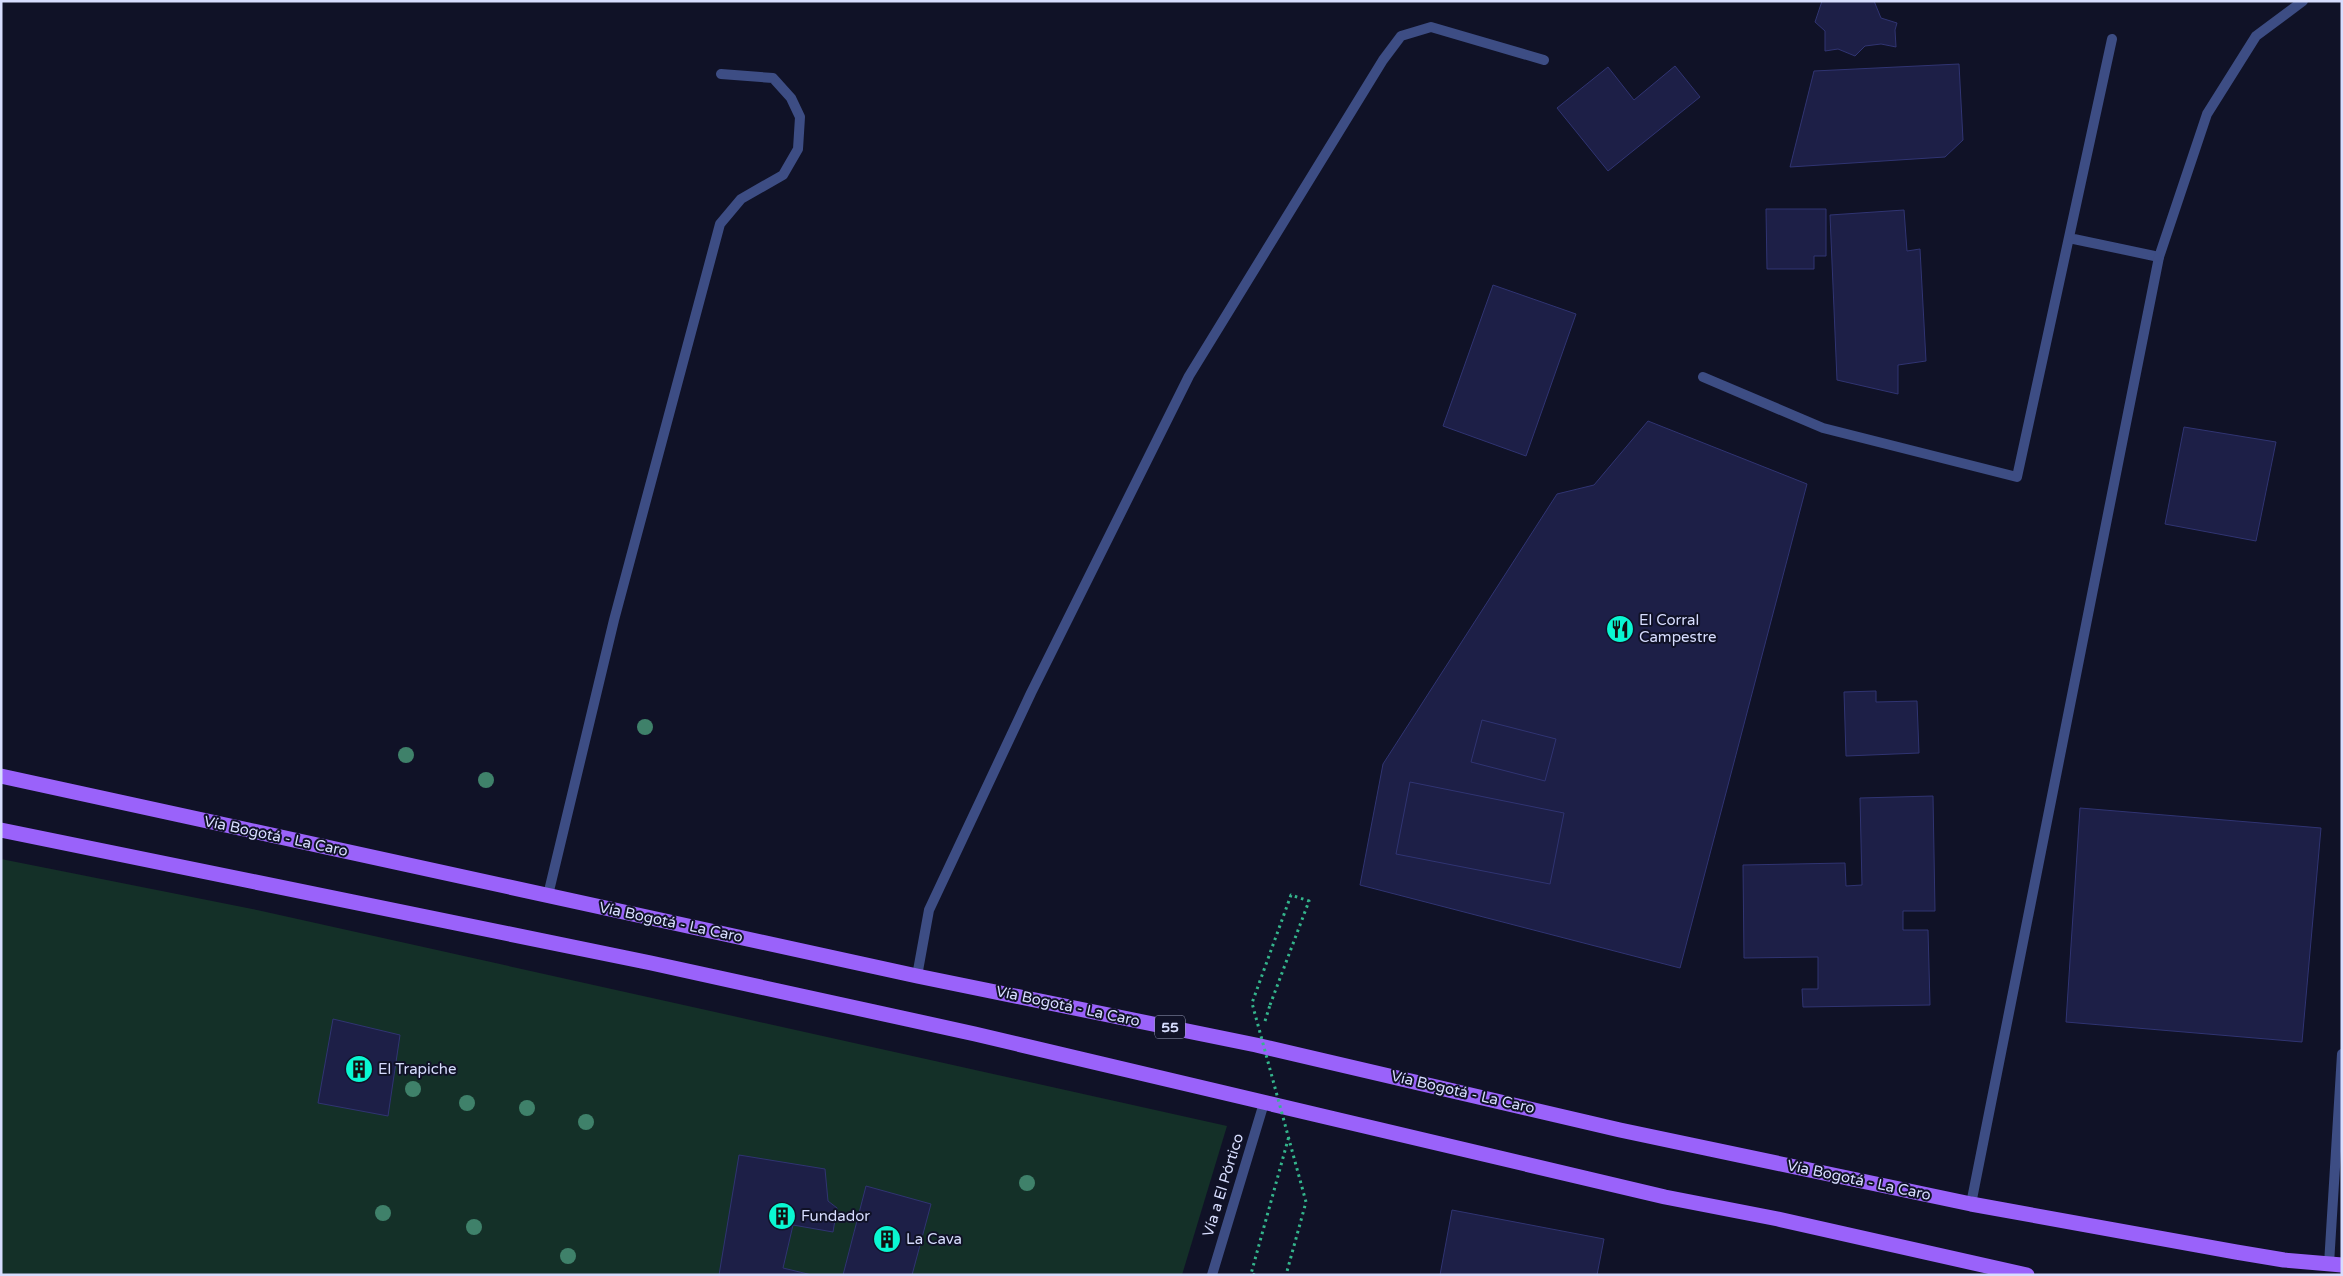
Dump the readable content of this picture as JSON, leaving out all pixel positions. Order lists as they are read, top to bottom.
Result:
{
  "streets": {
    "main road": ["Vía Bogotá - La Caro", "55"],
    "street": ["Vía a El Pórtico"]
  },
  "places": {
    "restaurant": ["El Corral Campestre"],
    "building": ["El Trapiche", "Fundador", "La Cava"]
  }
}
